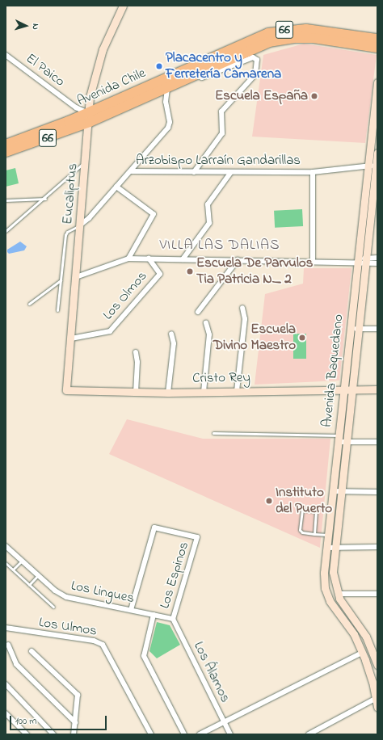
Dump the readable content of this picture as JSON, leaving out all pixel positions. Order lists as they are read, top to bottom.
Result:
{
  "streets": {
    "highway": ["66", "Avenida Chile"],
    "main road": ["Eucaliptus", "Avenida Baquedano", "Cristo Rey"],
    "street": [
      "El Paico",
      "Arzobispo Larraín Gandarillas",
      "Los Olmos",
      "Los Espinos",
      "Los Lingues",
      "Los Ulmos",
      "Los Álamos"
    ]
  },
  "crossings": [
    ["El Paico", "Avenida Chile"],
    ["El Paico", "Eucaliptus"],
    ["Avenida Chile", "Eucaliptus"],
    ["Arzobispo Larraín Gandarillas", "Eucaliptus"],
    ["Arzobispo Larraín Gandarillas", "Avenida Baquedano"],
    ["Eucaliptus", "Los Olmos"],
    ["Eucaliptus", "Cristo Rey"],
    ["Avenida Baquedano", "Cristo Rey"],
    ["Los Espinos", "Los Lingues"],
    ["Los Espinos", "Los Álamos"],
    ["Los Lingues", "Los Álamos"]
  ],
  "districts": ["VILLA LAS DALIAS"],
  "places": [
    "Placacentro y Ferretería Camarena",
    "Escuela España",
    "Escuela De Parvulos Tia Patricia N_ 2",
    "Escuela Divino Maestro",
    "Instituto del Puerto"
  ],
  "scale_bar": "100 m",
  "north": "right"
}
